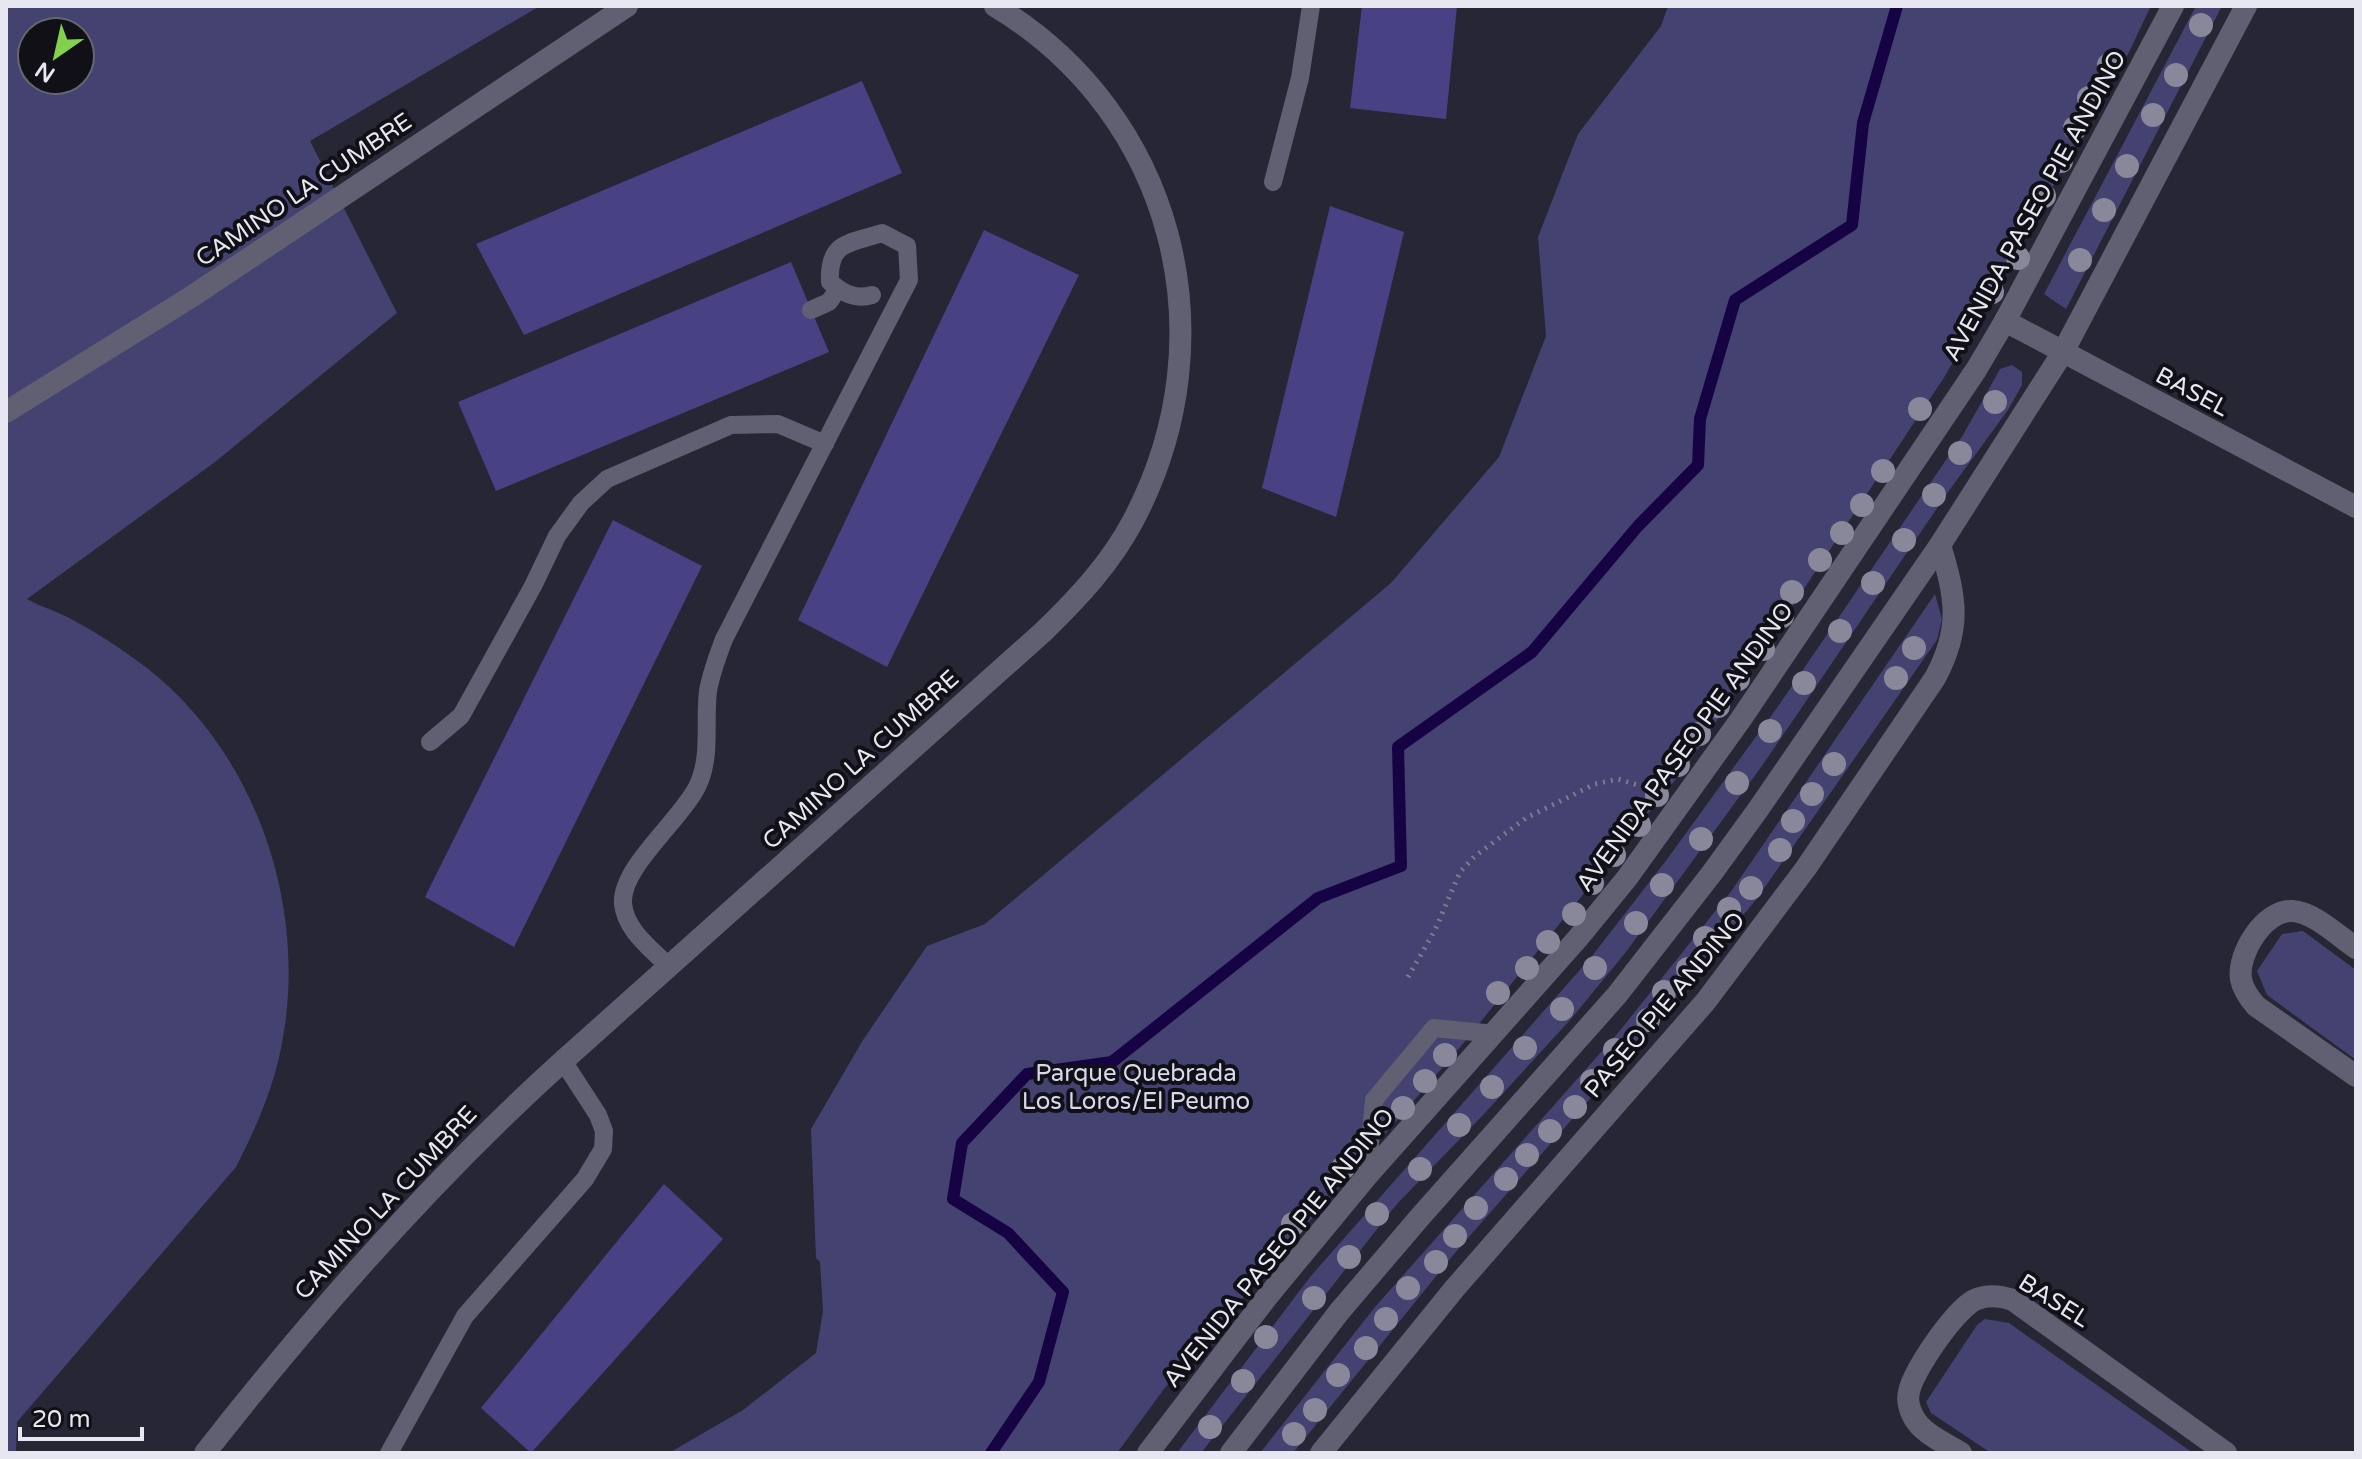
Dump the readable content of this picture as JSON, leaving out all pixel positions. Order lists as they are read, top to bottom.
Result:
{
  "streets": {
    "street": [
      "CAMINO LA CUMBRE",
      "AVENIDA PASEO PIE ANDINO",
      "BASEL",
      "PASEO PIE ANDINO"
    ]
  },
  "crossings": [
    ["AVENIDA PASEO PIE ANDINO", "BASEL"]
  ],
  "parks": ["Parque Quebrada Los Loros/El Peumo"],
  "scale_bar": "20 m",
  "north": "bottom left"
}
